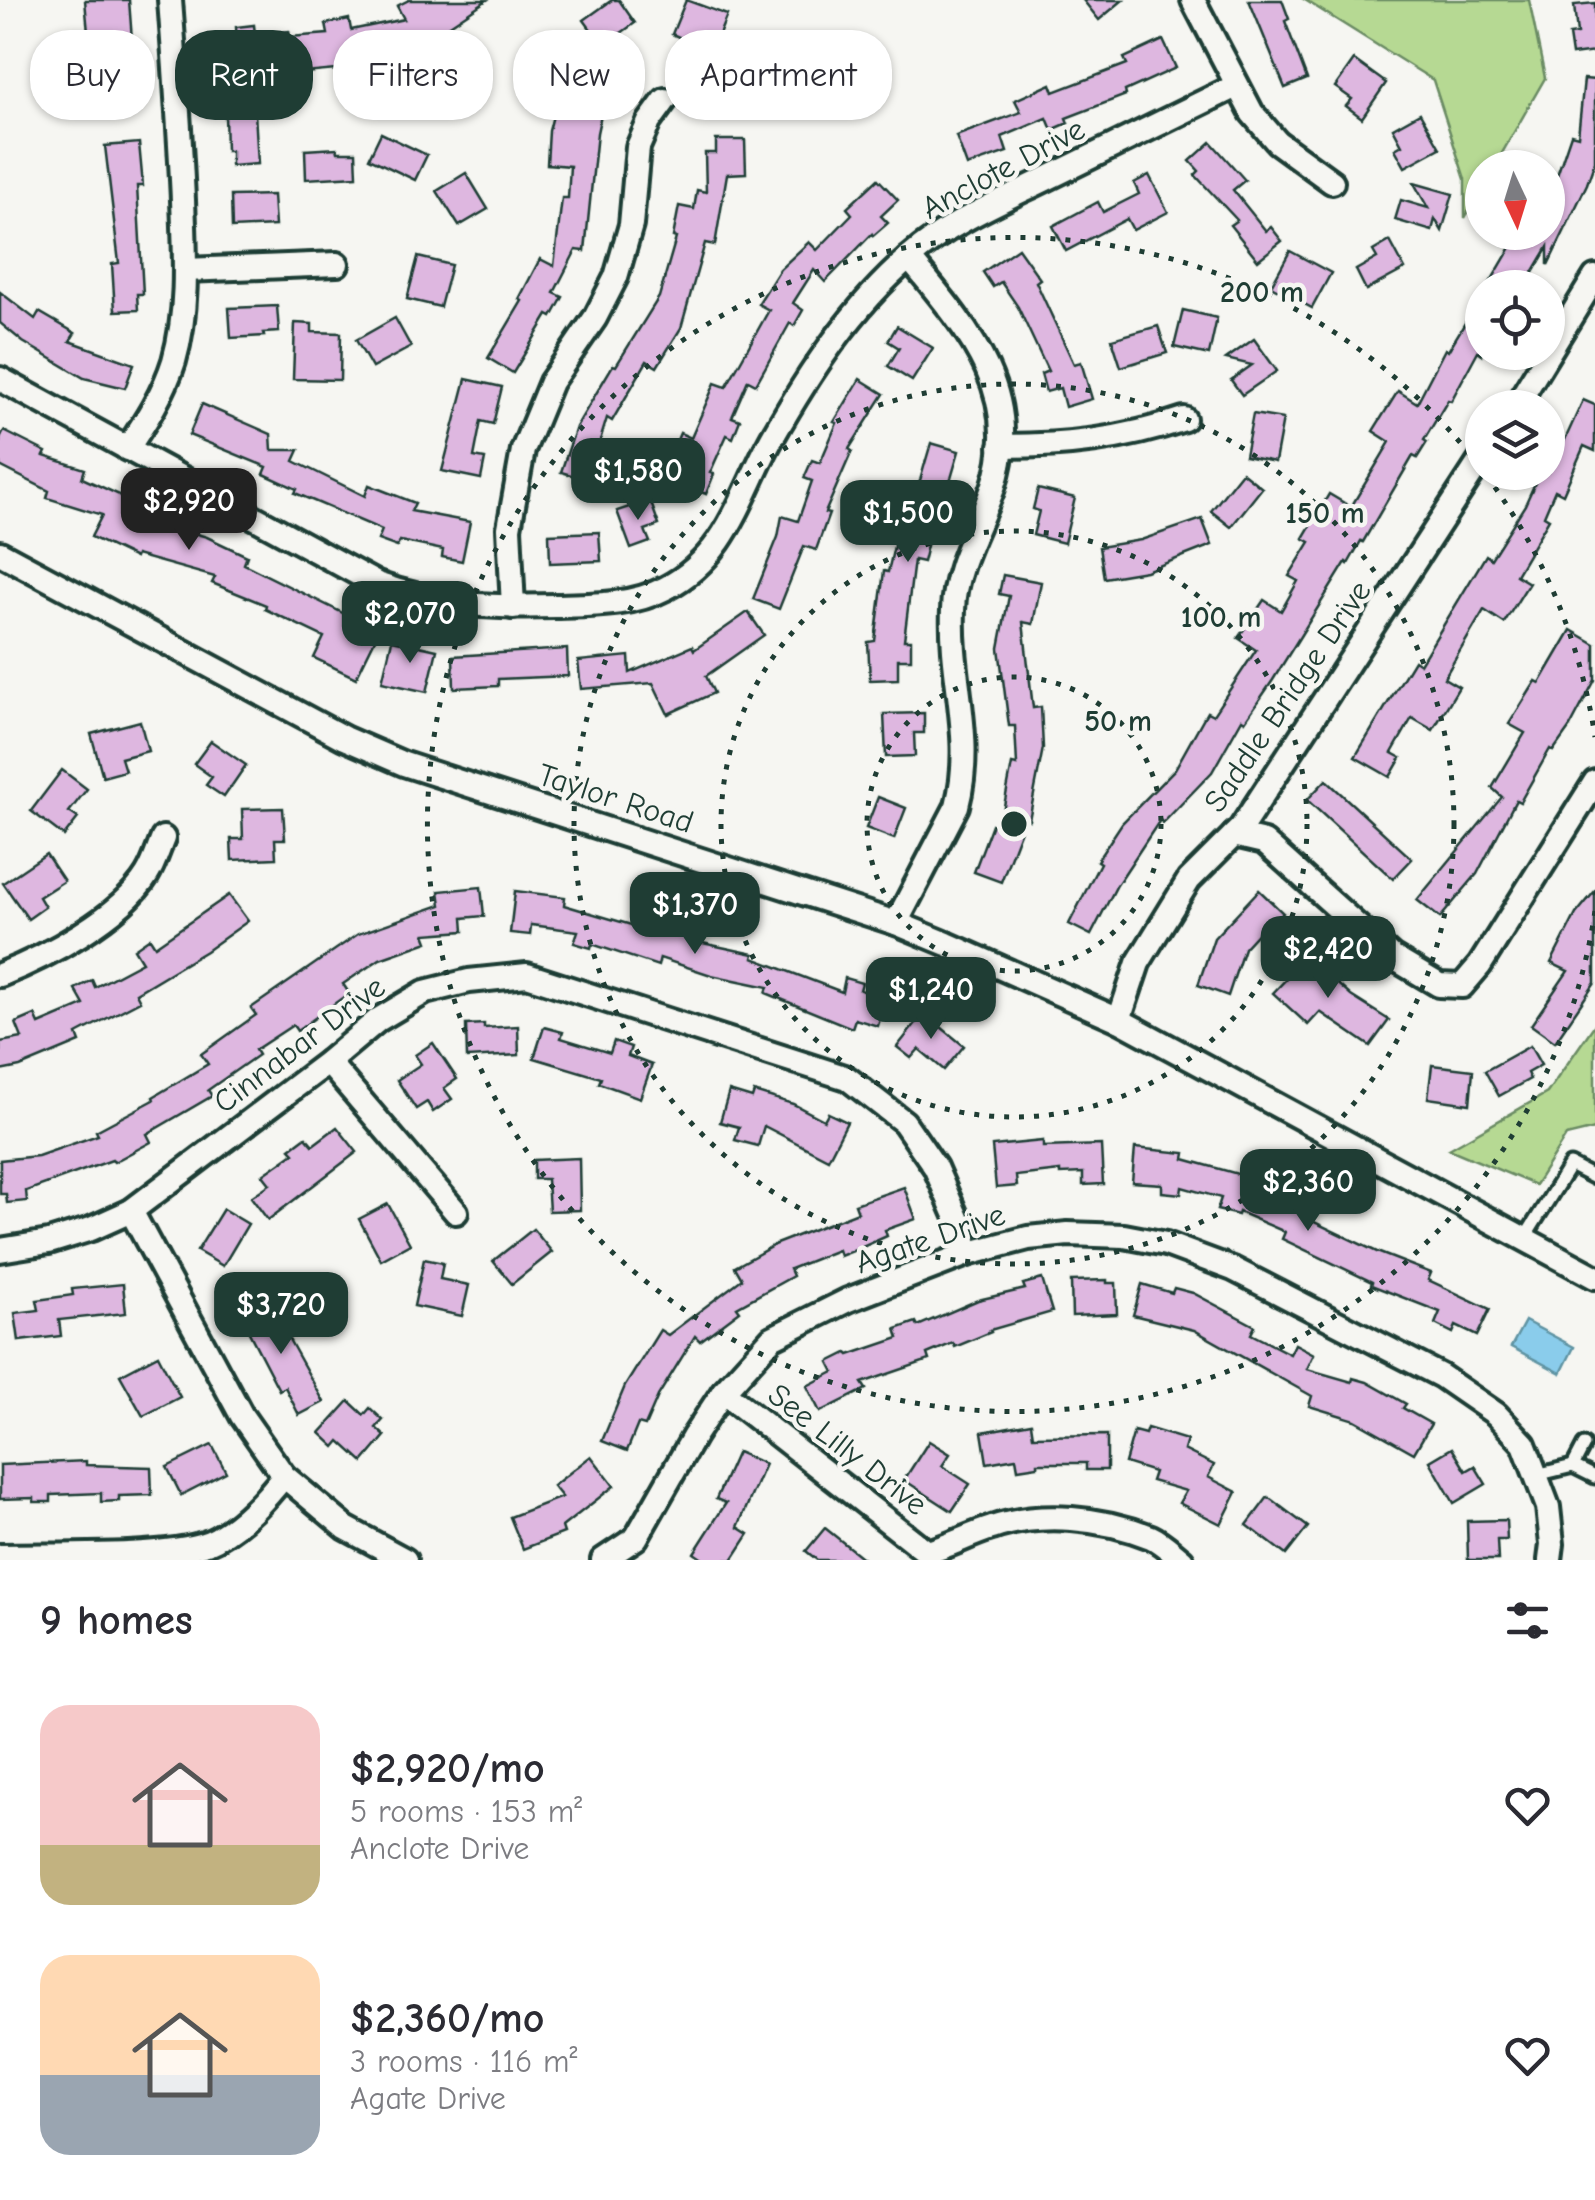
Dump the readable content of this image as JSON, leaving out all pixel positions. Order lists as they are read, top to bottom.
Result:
{
  "streets": {
    "street": [
      "Anclote Drive",
      "Saddle Bridge Drive",
      "Taylor Road",
      "Cinnabar Drive",
      "Agate Drive",
      "See Lilly Drive"
    ]
  },
  "crossings": [
    ["Saddle Bridge Drive", "Taylor Road"],
    ["Cinnabar Drive", "Agate Drive"],
    ["Agate Drive", "See Lilly Drive"]
  ],
  "north": "bottom",
  "page": {
    "chip": [
      "Buy",
      "Rent",
      "Filters",
      "New",
      "Apartment"
    ],
    "price": [
      "$1,580",
      "$2,920",
      "$1,500",
      "$2,070",
      "$1,370",
      "$2,420",
      "$1,240",
      "$2,360",
      "$3,720"
    ],
    "heading": "9 homes",
    "list": [
      {
        "name": "$2,920/mo",
        "note": "5 rooms · 153 m² · Anclote Drive"
      },
      {
        "name": "$2,360/mo",
        "note": "3 rooms · 116 m² · Agate Drive"
      }
    ]
  },
  "rings": [
    "200 m",
    "150 m",
    "100 m",
    "50 m"
  ]
}
